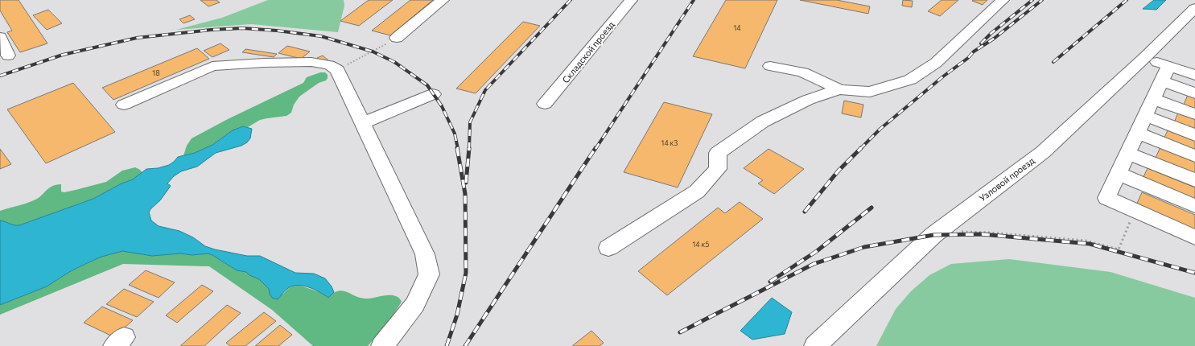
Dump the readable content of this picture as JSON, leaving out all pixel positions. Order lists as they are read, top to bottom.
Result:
{
  "streets": {
    "street": ["Складской проезд", "Узловой проезд"]
  },
  "house_numbers": [
    "14",
    "18",
    "14 к3",
    "14 к5"
  ]
}
